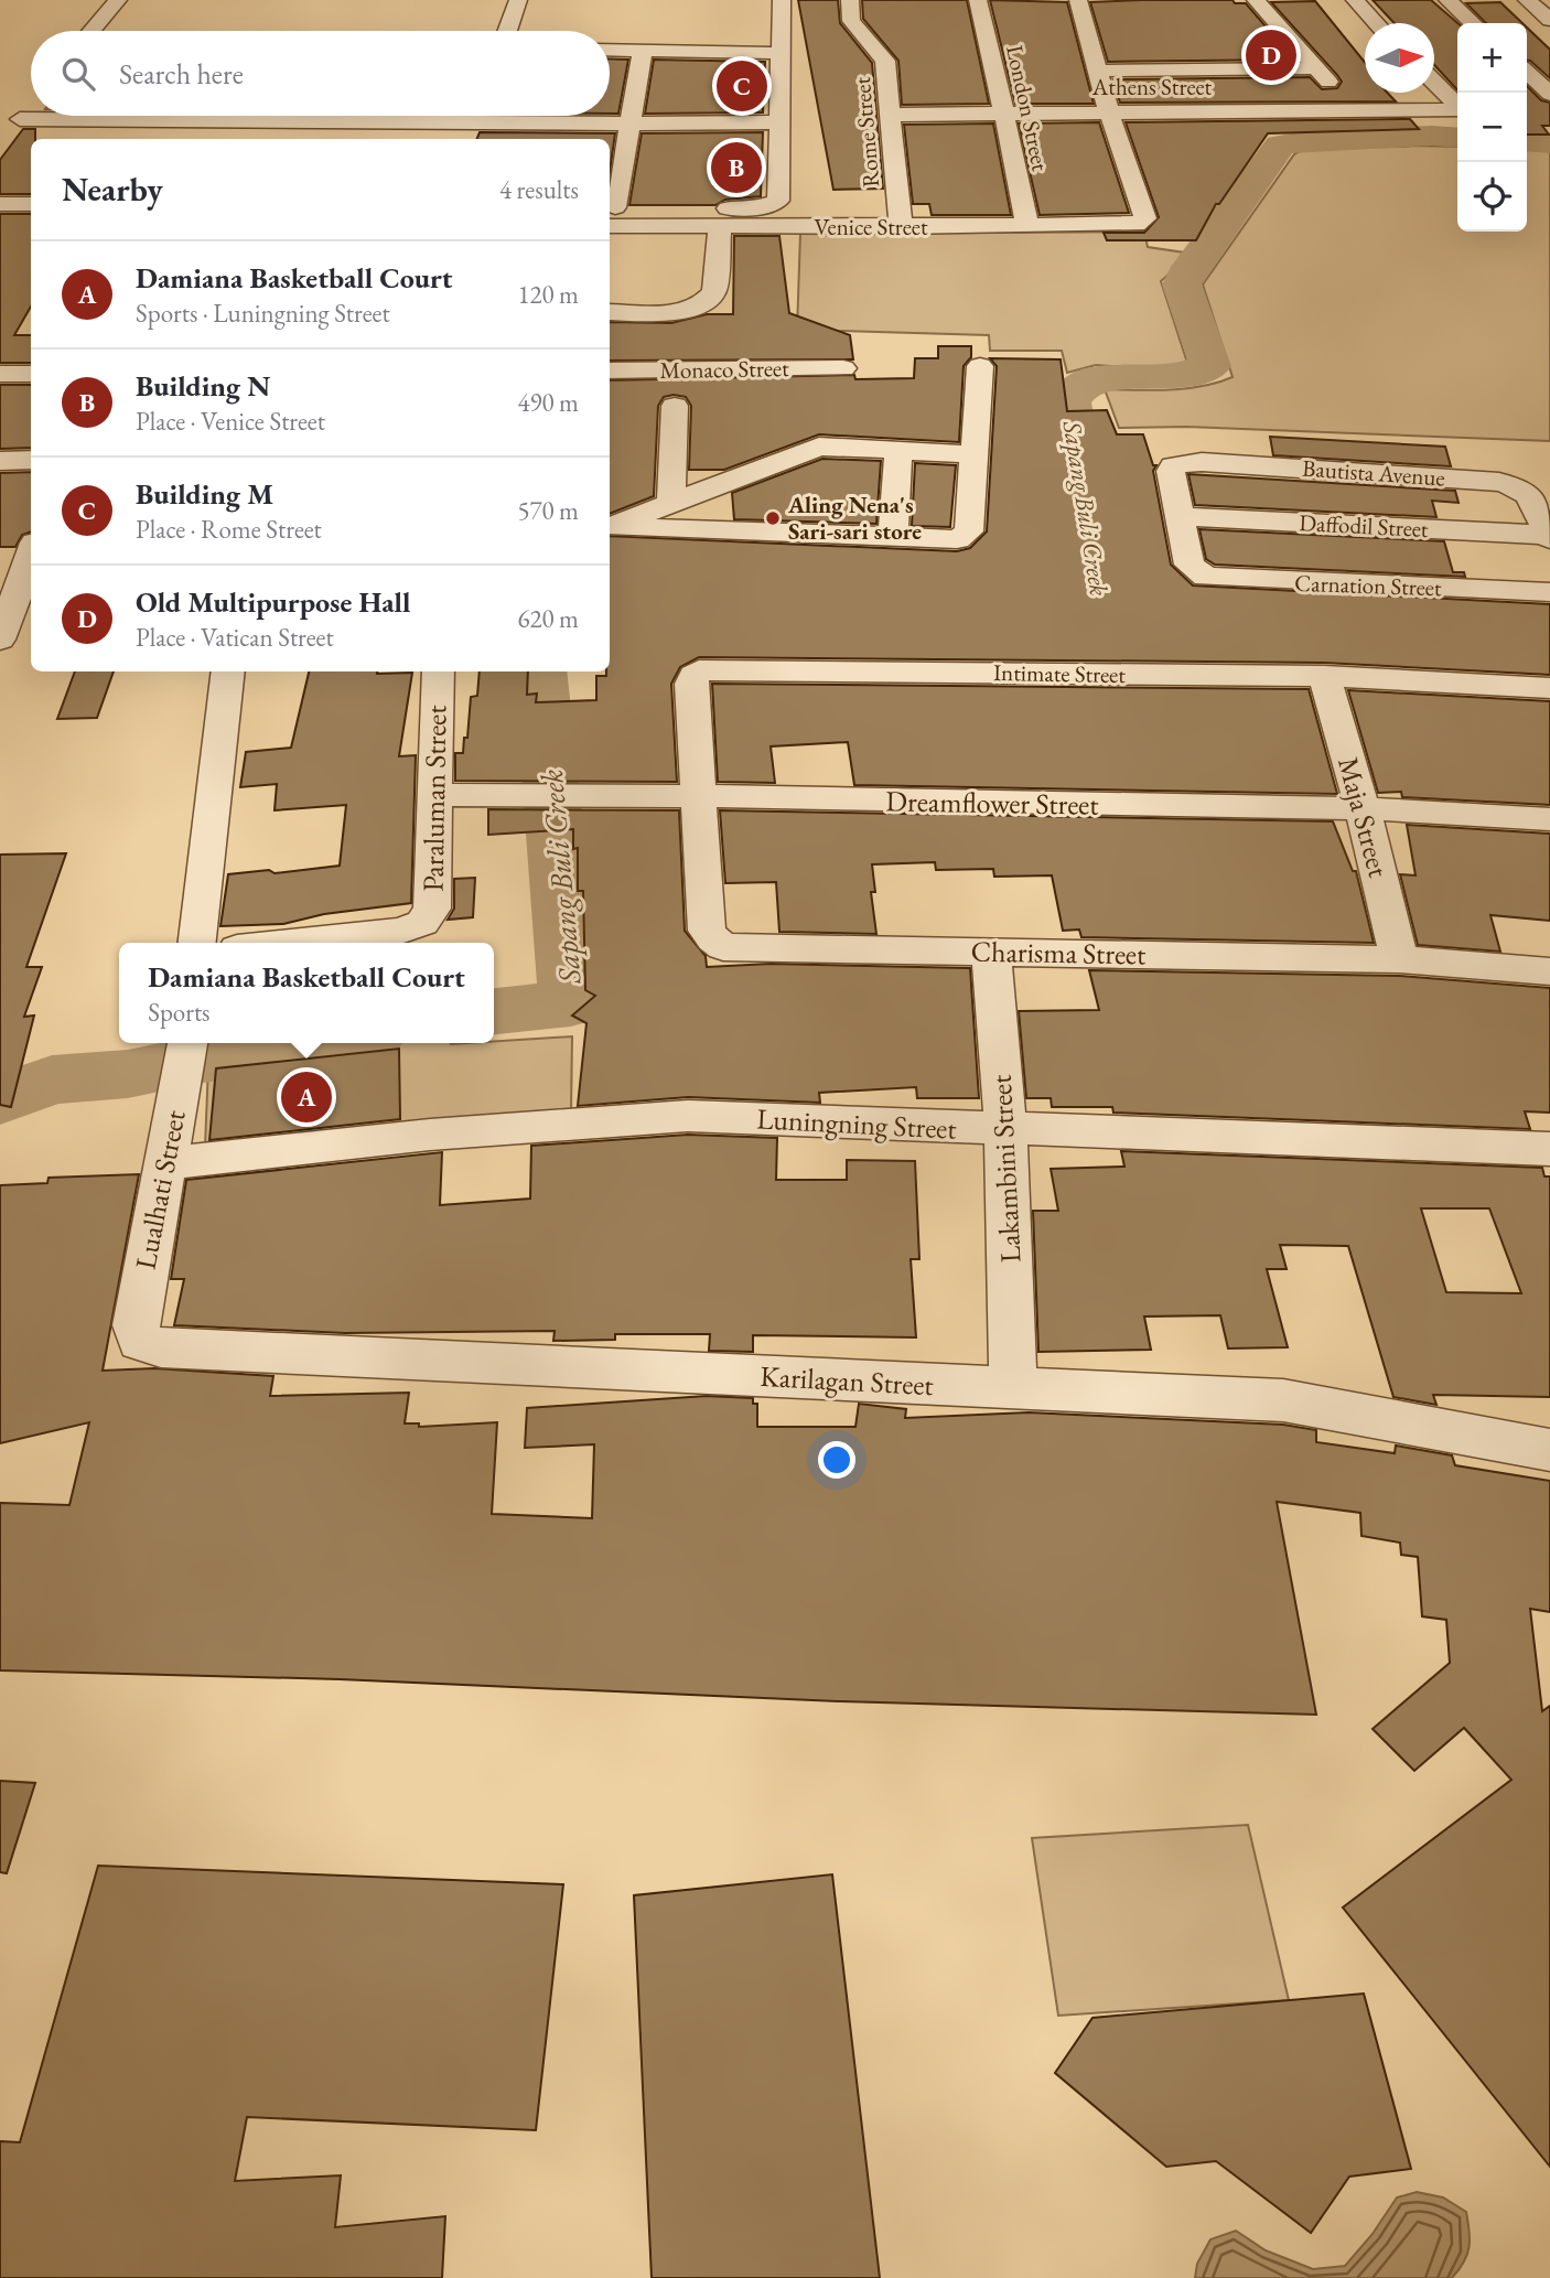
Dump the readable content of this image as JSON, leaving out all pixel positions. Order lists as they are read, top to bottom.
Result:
{
  "streets": {
    "street": [
      "Athens Street",
      "London Street",
      "Rome Street",
      "Venice Street",
      "Monaco Street",
      "Bautista Avenue",
      "Daffodil Street",
      "Carnation Street",
      "Intimate Street",
      "Paraluman Street",
      "Dreamflower Street",
      "Maja Street",
      "Charisma Street",
      "Luningning Street",
      "Lakambini Street",
      "Lualhati Street",
      "Karilagan Street"
    ]
  },
  "crossings": [
    ["Athens Street", "London Street"],
    ["Athens Street", "Rome Street"],
    ["Athens Street", "Venice Street"],
    ["London Street", "Venice Street"],
    ["Rome Street", "Venice Street"],
    ["Bautista Avenue", "Daffodil Street"],
    ["Bautista Avenue", "Carnation Street"],
    ["Daffodil Street", "Carnation Street"],
    ["Intimate Street", "Dreamflower Street"],
    ["Intimate Street", "Maja Street"],
    ["Intimate Street", "Charisma Street"],
    ["Paraluman Street", "Dreamflower Street"],
    ["Dreamflower Street", "Maja Street"],
    ["Dreamflower Street", "Charisma Street"],
    ["Maja Street", "Charisma Street"],
    ["Charisma Street", "Lakambini Street"],
    ["Luningning Street", "Lakambini Street"],
    ["Luningning Street", "Lualhati Street"],
    ["Lakambini Street", "Karilagan Street"],
    ["Lualhati Street", "Karilagan Street"]
  ],
  "water": ["Sapang Buli Creek"],
  "places": ["Aling Nena's Sari-sari store"],
  "north": "right",
  "page": {
    "map_buttons": ["+", "−"],
    "pins": [
      "D",
      "C",
      "B",
      "A"
    ],
    "search": "Search here",
    "heading": ["Nearby", "4 results"],
    "list": [
      {
        "mark": "A",
        "name": "Damiana Basketball Court",
        "note": "Sports · Luningning Street",
        "value": "120 m"
      },
      {
        "mark": "B",
        "name": "Building N",
        "note": "Place · Venice Street",
        "value": "490 m"
      },
      {
        "mark": "C",
        "name": "Building M",
        "note": "Place · Rome Street",
        "value": "570 m"
      },
      {
        "mark": "D",
        "name": "Old Multipurpose Hall",
        "note": "Place · Vatican Street",
        "value": "620 m"
      }
    ],
    "popup": ["Damiana Basketball Court", "Sports"]
  }
}
